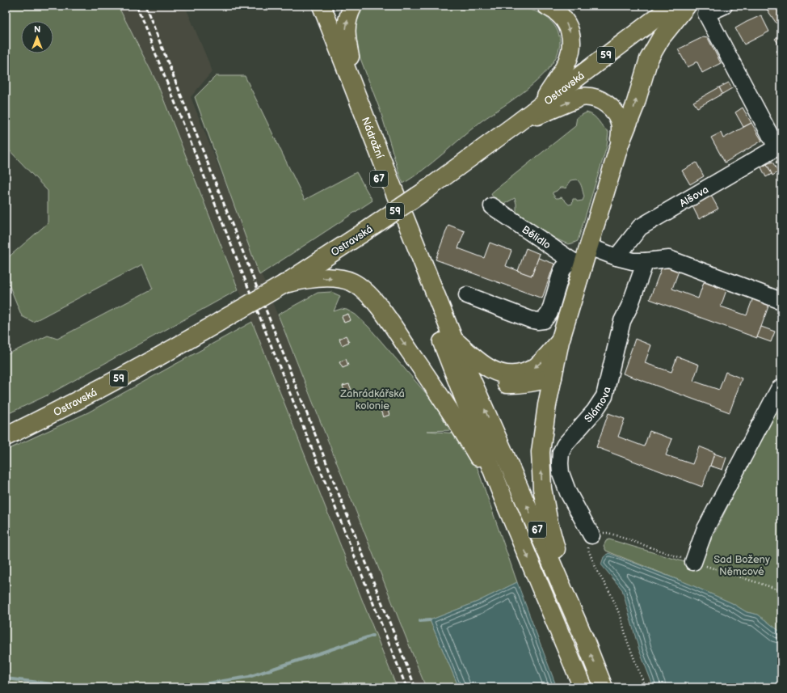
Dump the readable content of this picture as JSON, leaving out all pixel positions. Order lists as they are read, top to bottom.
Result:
{
  "streets": {
    "main road": [
      "59",
      "Ostravská",
      "Nádražní",
      "67"
    ],
    "street": ["Alšova", "Bělidlo", "Slámova"]
  },
  "crossings": [
    ["Nádražní", "67"],
    ["67", "Bělidlo"]
  ],
  "parks": ["Zahrádkářská kolonie", "Sad Boženy Němcové"],
  "north": "top"
}
